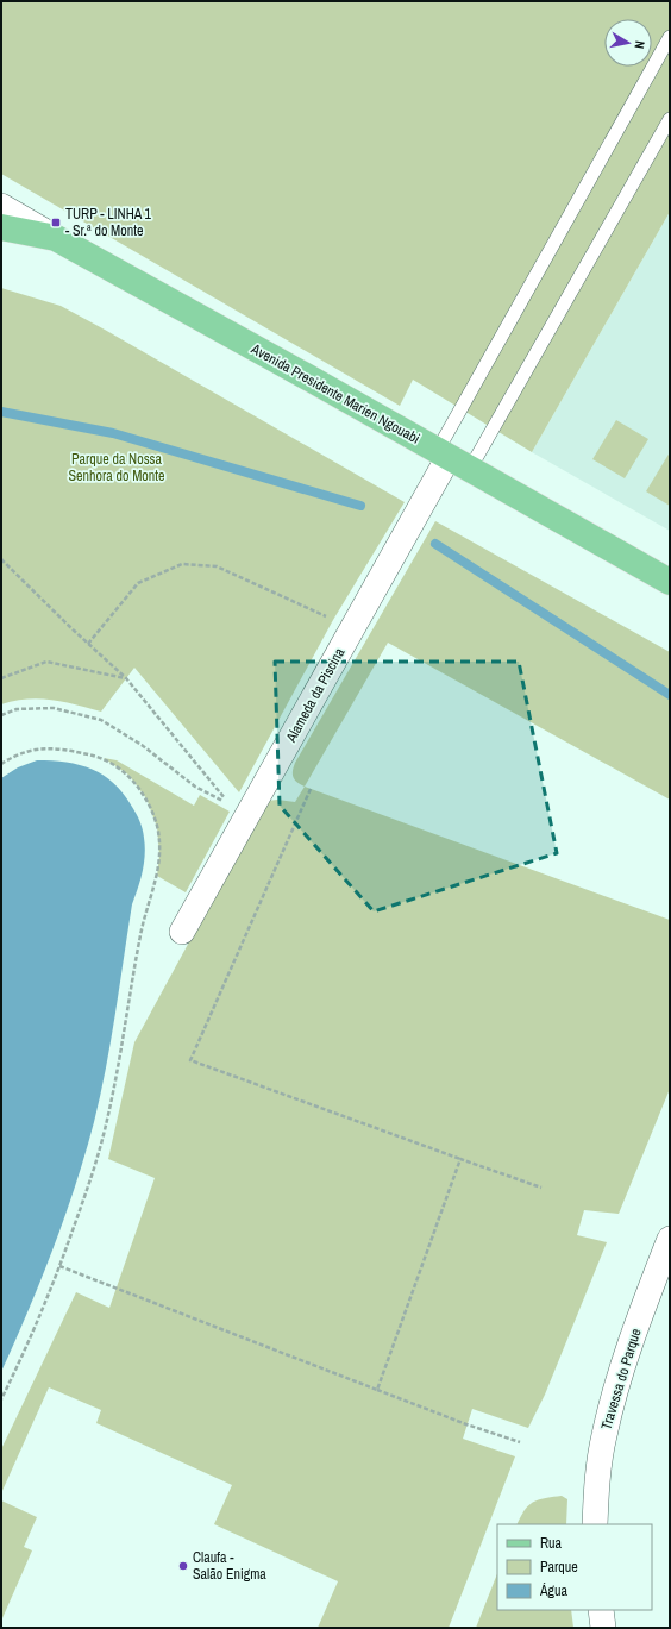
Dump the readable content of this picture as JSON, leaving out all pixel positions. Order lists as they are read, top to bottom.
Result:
{
  "streets": {
    "main road": ["Avenida Presidente Marien Ngouabi"],
    "street": ["Alameda da Piscina", "Travessa do Parque"]
  },
  "crossings": [
    ["Avenida Presidente Marien Ngouabi", "Alameda da Piscina"]
  ],
  "parks": ["Parque da Nossa Senhora do Monte"],
  "places": {
    "transit": ["TURP - LINHA 1 - Sr.ª do Monte"],
    "other": ["Claufa - Salão Enigma"]
  },
  "legend": ["Rua", "Parque", "Água"],
  "north": "right"
}
